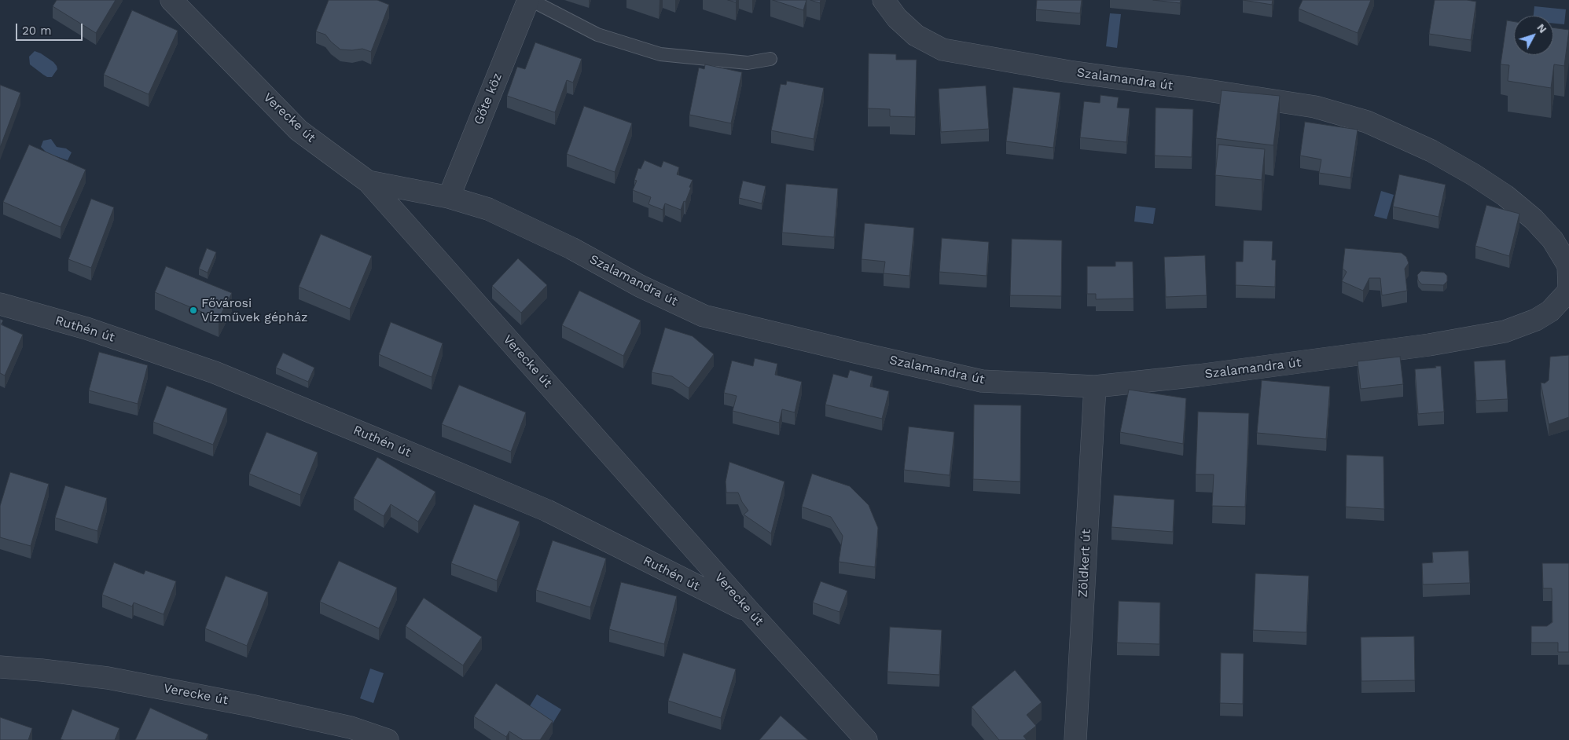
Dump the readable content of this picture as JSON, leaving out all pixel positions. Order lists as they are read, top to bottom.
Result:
{
  "streets": {
    "street": [
      "Szalamandra út",
      "Gőte köz",
      "Verecke út",
      "Ruthén út",
      "Zöldkert út"
    ]
  },
  "crossings": [
    ["Szalamandra út", "Gőte köz"],
    ["Szalamandra út", "Verecke út"],
    ["Szalamandra út", "Zöldkert út"],
    ["Verecke út", "Ruthén út"]
  ],
  "places": ["Fővárosi Vízművek gépház"],
  "scale_bar": "20 m",
  "north": "top right"
}
